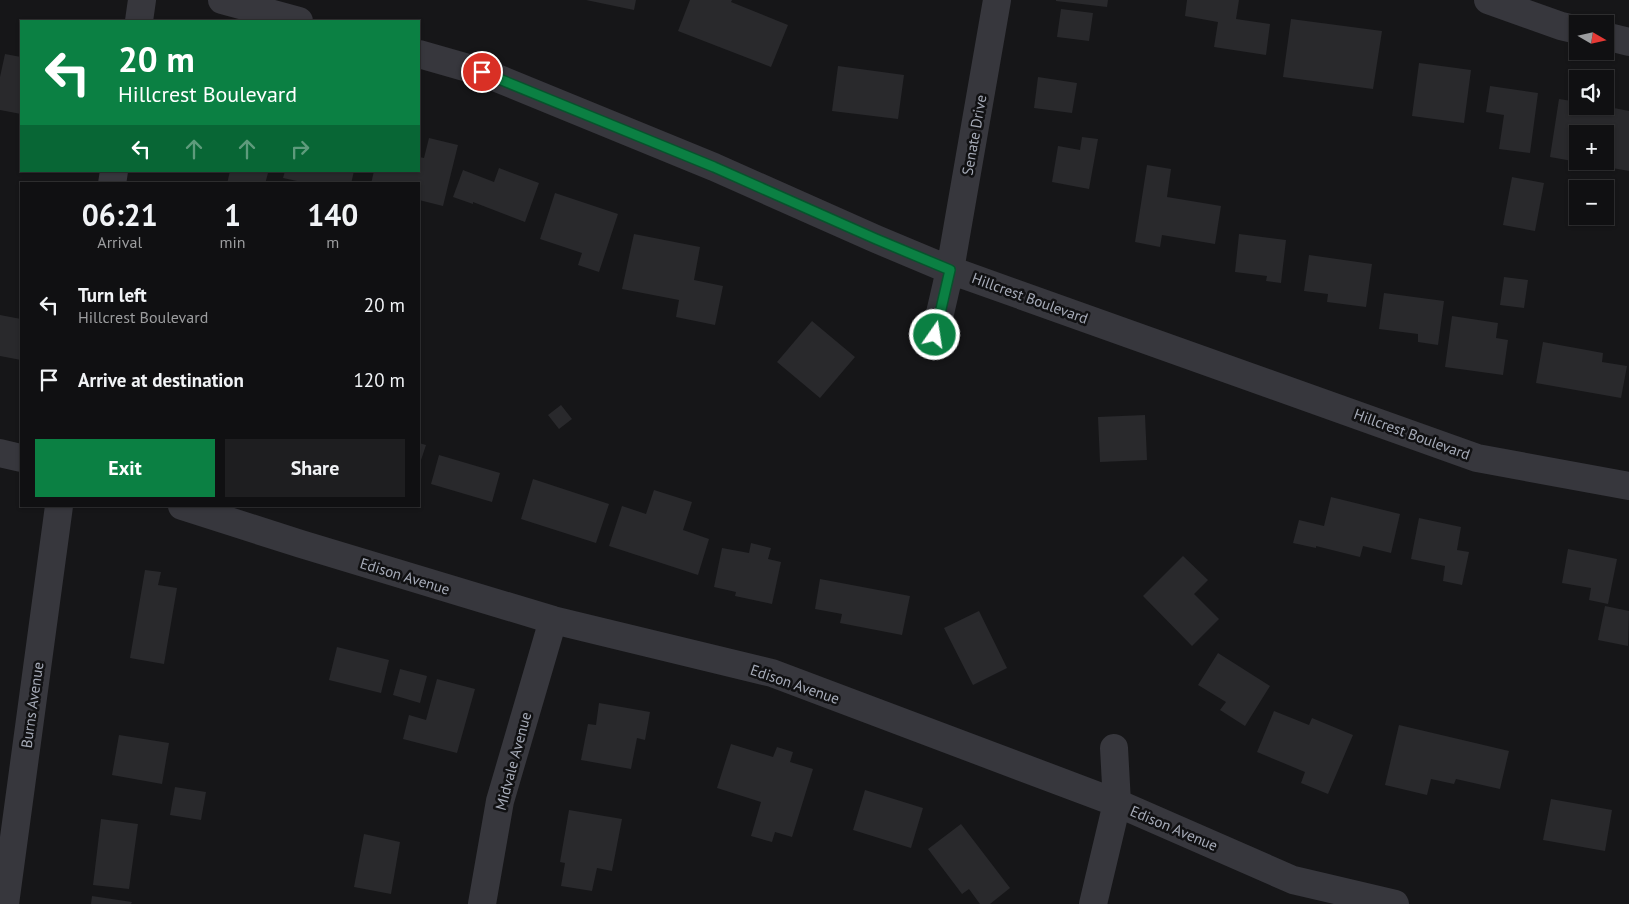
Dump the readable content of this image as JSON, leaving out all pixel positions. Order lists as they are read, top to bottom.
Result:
{
  "streets": {
    "street": [
      "Senate Drive",
      "Hillcrest Boulevard",
      "Edison Avenue",
      "Burns Avenue",
      "Midvale Avenue"
    ]
  },
  "crossings": [
    ["Senate Drive", "Hillcrest Boulevard"],
    ["Edison Avenue", "Midvale Avenue"]
  ],
  "north": "right",
  "page": {
    "map_buttons": ["+", "−"],
    "turn": ["20 m", "Hillcrest Boulevard"],
    "eta": [
      "06:21",
      "Arrival",
      "1",
      "min",
      "140",
      "m"
    ],
    "list": [
      {
        "name": "Turn left",
        "note": "Hillcrest Boulevard",
        "value": "20 m"
      },
      {
        "name": "Arrive at destination",
        "value": "120 m"
      }
    ],
    "buttons": ["Exit", "Share"]
  }
}
